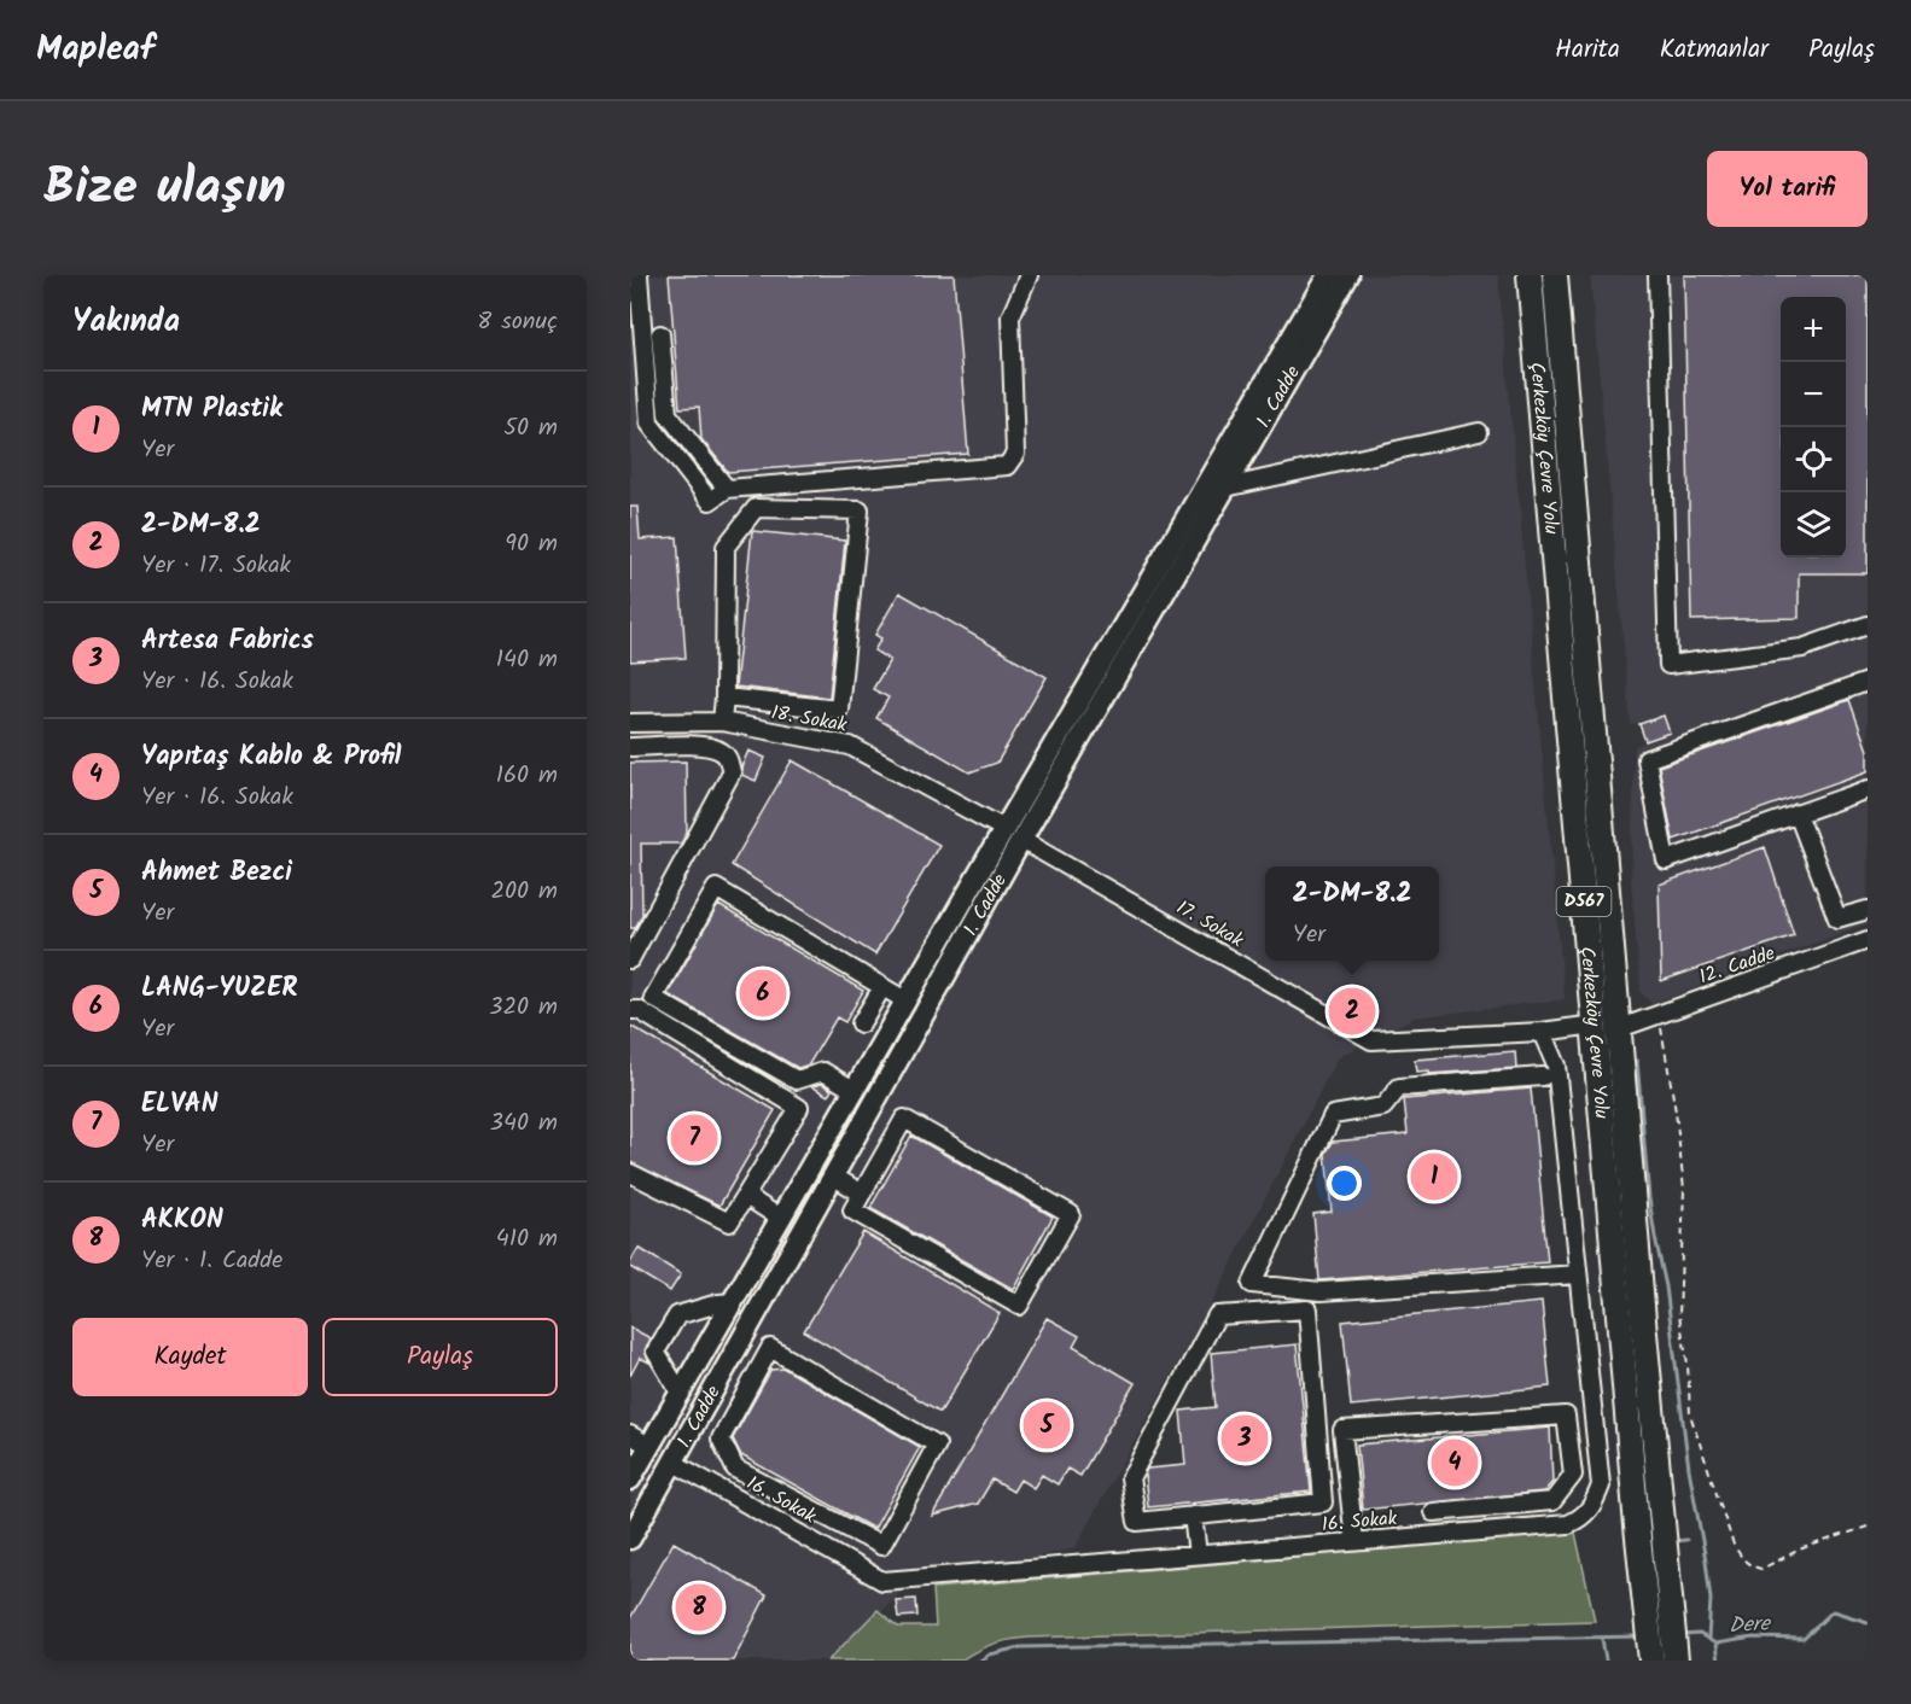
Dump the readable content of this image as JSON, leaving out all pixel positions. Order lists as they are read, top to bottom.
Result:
{
  "streets": {
    "highway": ["Çerkezköy Çevre Yolu", "D567"],
    "main road": ["1. Cadde"],
    "street": [
      "18. Sokak",
      "17. Sokak",
      "12. Cadde",
      "16. Sokak"
    ]
  },
  "crossings": [
    ["1. Cadde", "18. Sokak"],
    ["1. Cadde", "17. Sokak"],
    ["1. Cadde", "16. Sokak"],
    ["Çerkezköy Çevre Yolu", "D567"],
    ["Çerkezköy Çevre Yolu", "17. Sokak"],
    ["Çerkezköy Çevre Yolu", "12. Cadde"],
    ["18. Sokak", "17. Sokak"],
    ["D567", "12. Cadde"],
    ["17. Sokak", "16. Sokak"]
  ],
  "water": ["Dere"],
  "page": {
    "header": "Mapleaf",
    "nav": ["Harita", "Katmanlar", "Paylaş"],
    "title": "Bize ulaşın",
    "buttons": [
      "Yol tarifi",
      ["Kaydet", "Paylaş"]
    ],
    "heading": ["Yakında", "8 sonuç"],
    "map_buttons": ["+", "−"],
    "list": [
      {
        "mark": "1",
        "name": "MTN Plastik",
        "note": "Yer",
        "value": "50 m"
      },
      {
        "mark": "2",
        "name": "2-DM-8.2",
        "note": "Yer · 17. Sokak",
        "value": "90 m"
      },
      {
        "mark": "3",
        "name": "Artesa Fabrics",
        "note": "Yer · 16. Sokak",
        "value": "140 m"
      },
      {
        "mark": "4",
        "name": "Yapıtaş Kablo & Profil",
        "note": "Yer · 16. Sokak",
        "value": "160 m"
      },
      {
        "mark": "5",
        "name": "Ahmet Bezci",
        "note": "Yer",
        "value": "200 m"
      },
      {
        "mark": "6",
        "name": "LANG-YUZER",
        "note": "Yer",
        "value": "320 m"
      },
      {
        "mark": "7",
        "name": "ELVAN",
        "note": "Yer",
        "value": "340 m"
      },
      {
        "mark": "8",
        "name": "AKKON",
        "note": "Yer · 1. Cadde",
        "value": "410 m"
      }
    ],
    "popup": ["2-DM-8.2", "Yer"],
    "pins": [
      "6",
      "2",
      "7",
      "1",
      "5",
      "3",
      "4",
      "8"
    ]
  }
}
